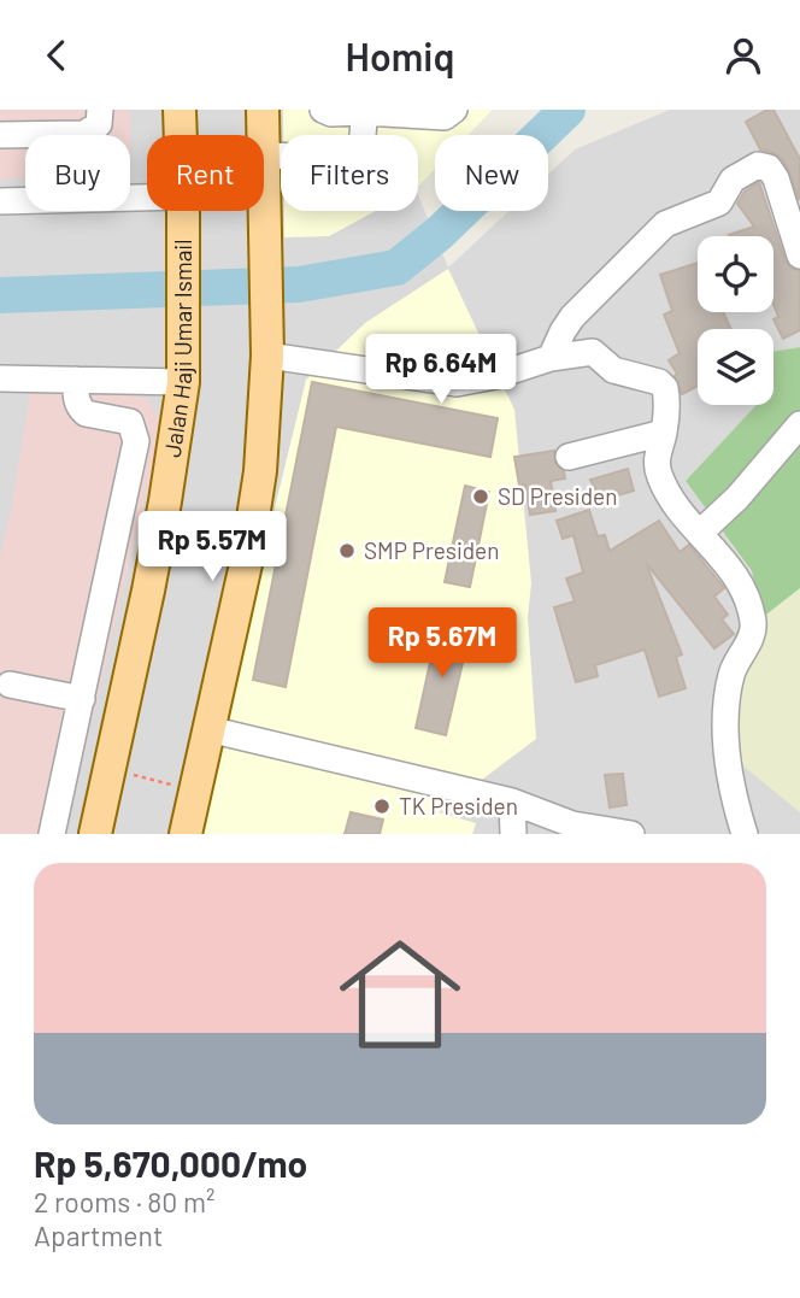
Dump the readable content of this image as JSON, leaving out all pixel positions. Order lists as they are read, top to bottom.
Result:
{
  "streets": {
    "main road": ["Jalan Haji Umar Ismail"]
  },
  "places": ["SD Presiden", "SMP Presiden", "TK Presiden"],
  "page": {
    "header": "Homiq",
    "chip": [
      "Buy",
      "Rent",
      "Filters",
      "New"
    ],
    "price": ["Rp 6.64M", "Rp 5.57M", "Rp 5.67M"],
    "list": [
      {
        "name": "Rp 5,670,000/mo",
        "note": "2 rooms · 80 m² · Apartment"
      }
    ]
  }
}
